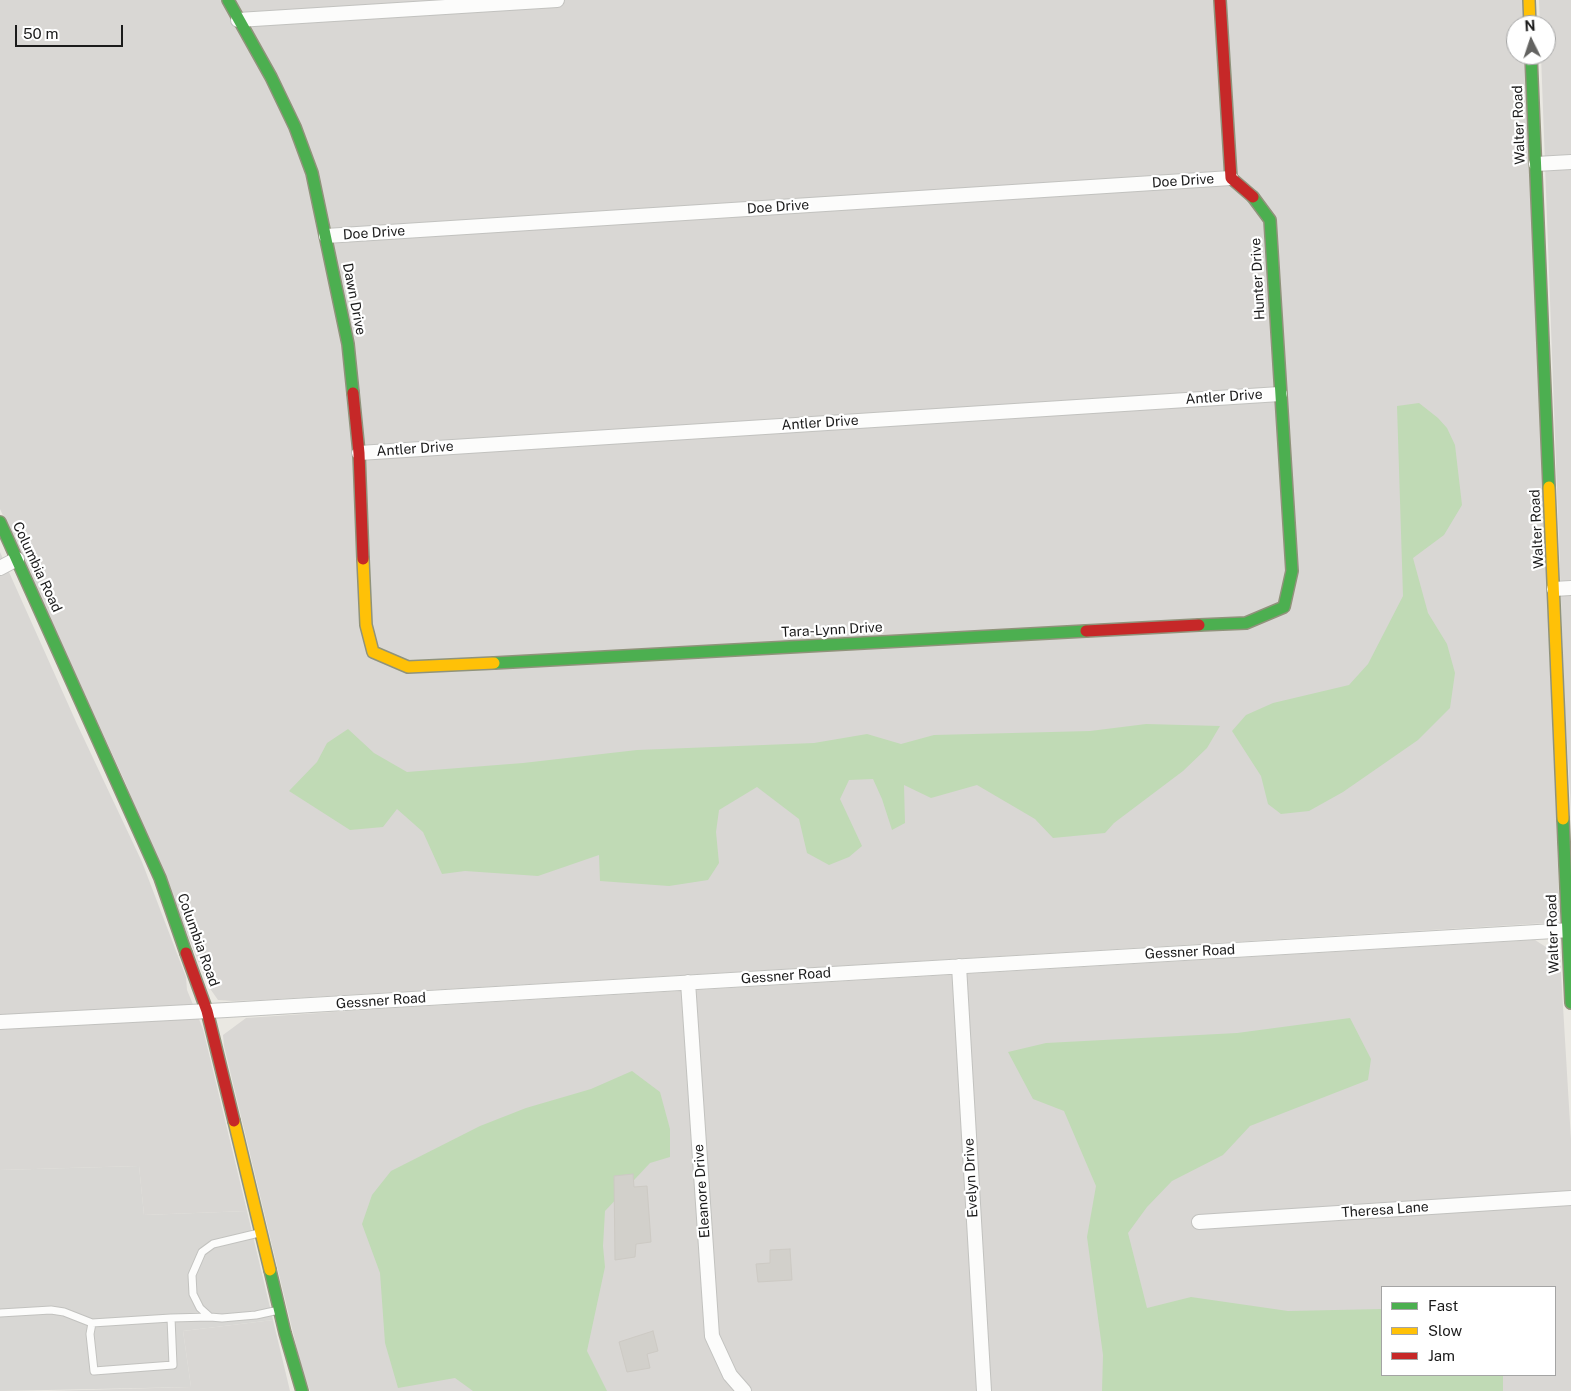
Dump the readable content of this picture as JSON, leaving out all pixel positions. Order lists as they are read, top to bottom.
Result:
{
  "streets": {
    "street": [
      "Walter Road",
      "Doe Drive",
      "Hunter Drive",
      "Dawn Drive",
      "Antler Drive",
      "Columbia Road",
      "Tara-Lynn Drive",
      "Gessner Road",
      "Evelyn Drive",
      "Eleanore Drive",
      "Theresa Lane"
    ]
  },
  "crossings": [
    ["Walter Road", "Gessner Road"],
    ["Doe Drive", "Hunter Drive"],
    ["Doe Drive", "Dawn Drive"],
    ["Hunter Drive", "Antler Drive"],
    ["Hunter Drive", "Tara-Lynn Drive"],
    ["Dawn Drive", "Antler Drive"],
    ["Dawn Drive", "Tara-Lynn Drive"],
    ["Columbia Road", "Gessner Road"],
    ["Gessner Road", "Evelyn Drive"],
    ["Gessner Road", "Eleanore Drive"]
  ],
  "legend": ["Fast", "Slow", "Jam"],
  "scale_bar": "50 m",
  "north": "top"
}
